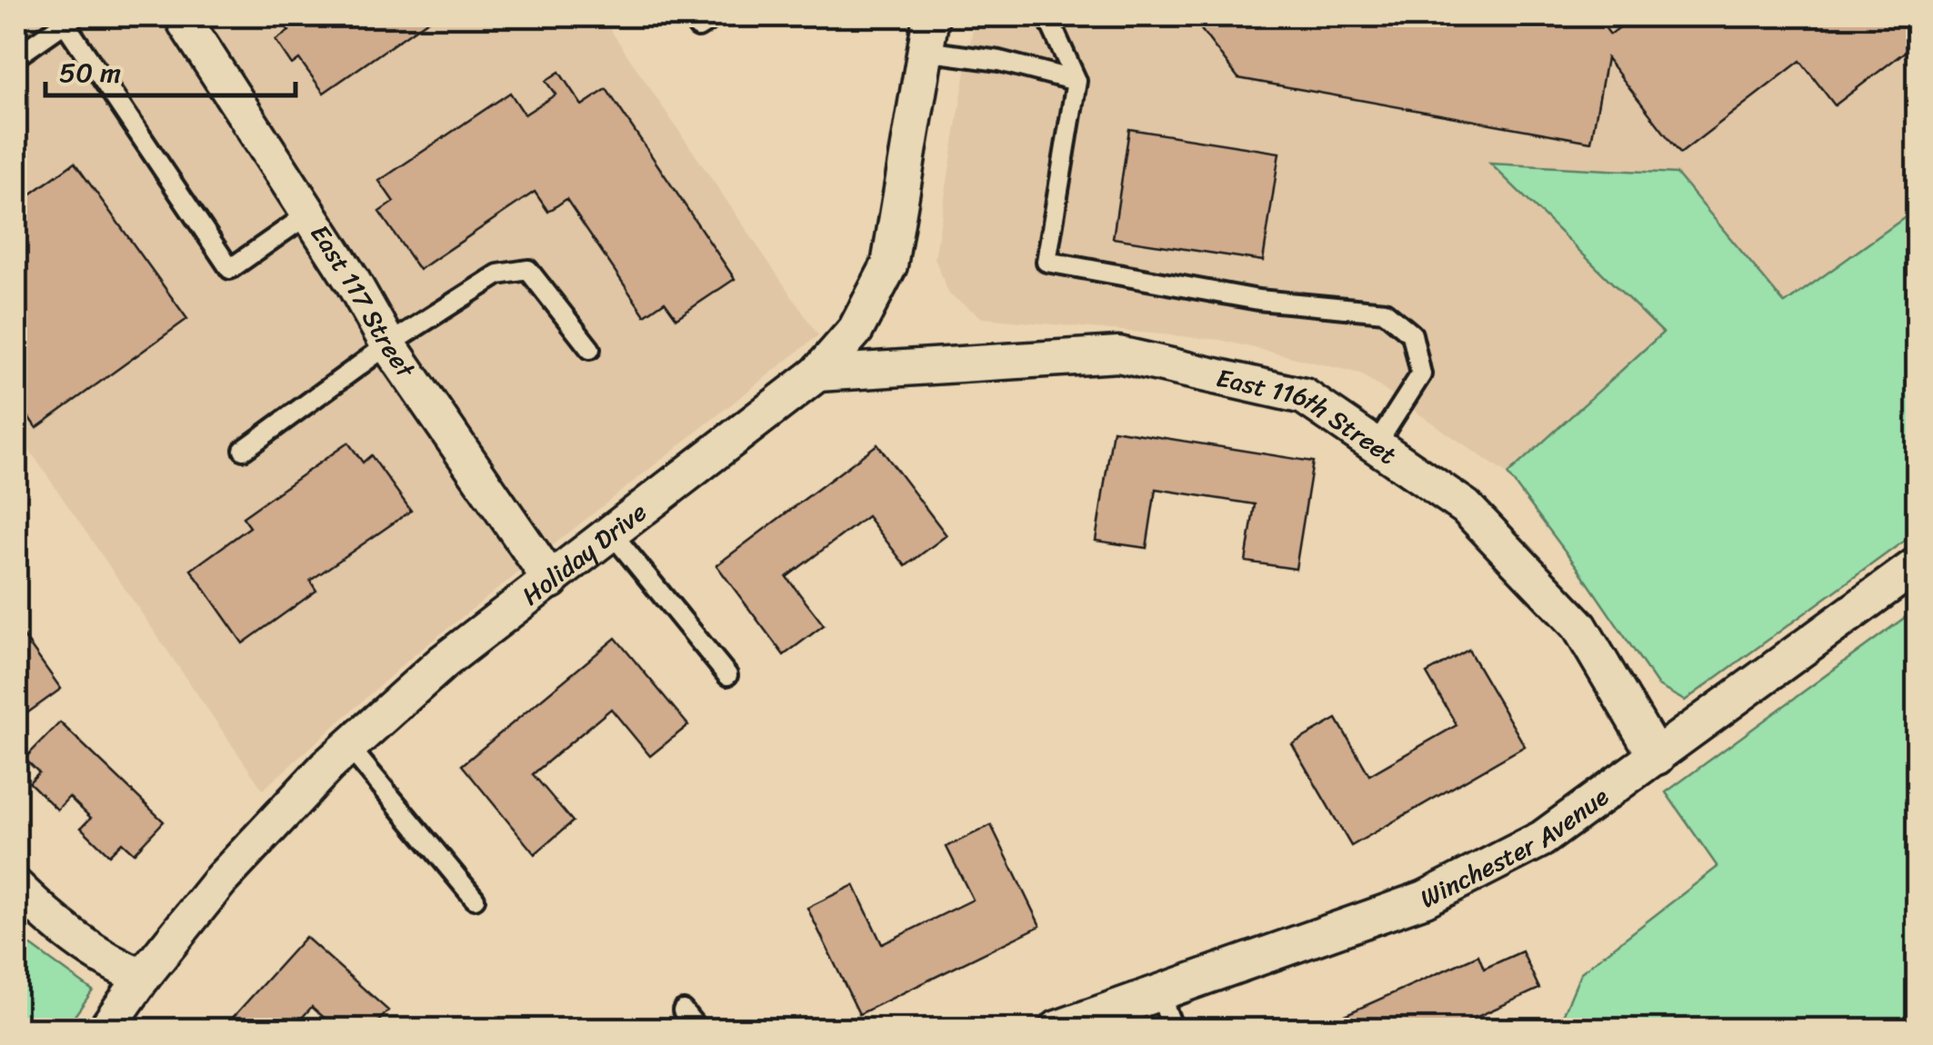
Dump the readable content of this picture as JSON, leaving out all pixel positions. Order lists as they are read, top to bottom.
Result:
{
  "streets": {
    "street": [
      "East 117 Street",
      "East 116th Street",
      "Holiday Drive",
      "Winchester Avenue"
    ]
  },
  "crossings": [
    ["East 117 Street", "Holiday Drive"],
    ["East 116th Street", "Holiday Drive"],
    ["East 116th Street", "Winchester Avenue"]
  ],
  "scale_bar": "50 m"
}
